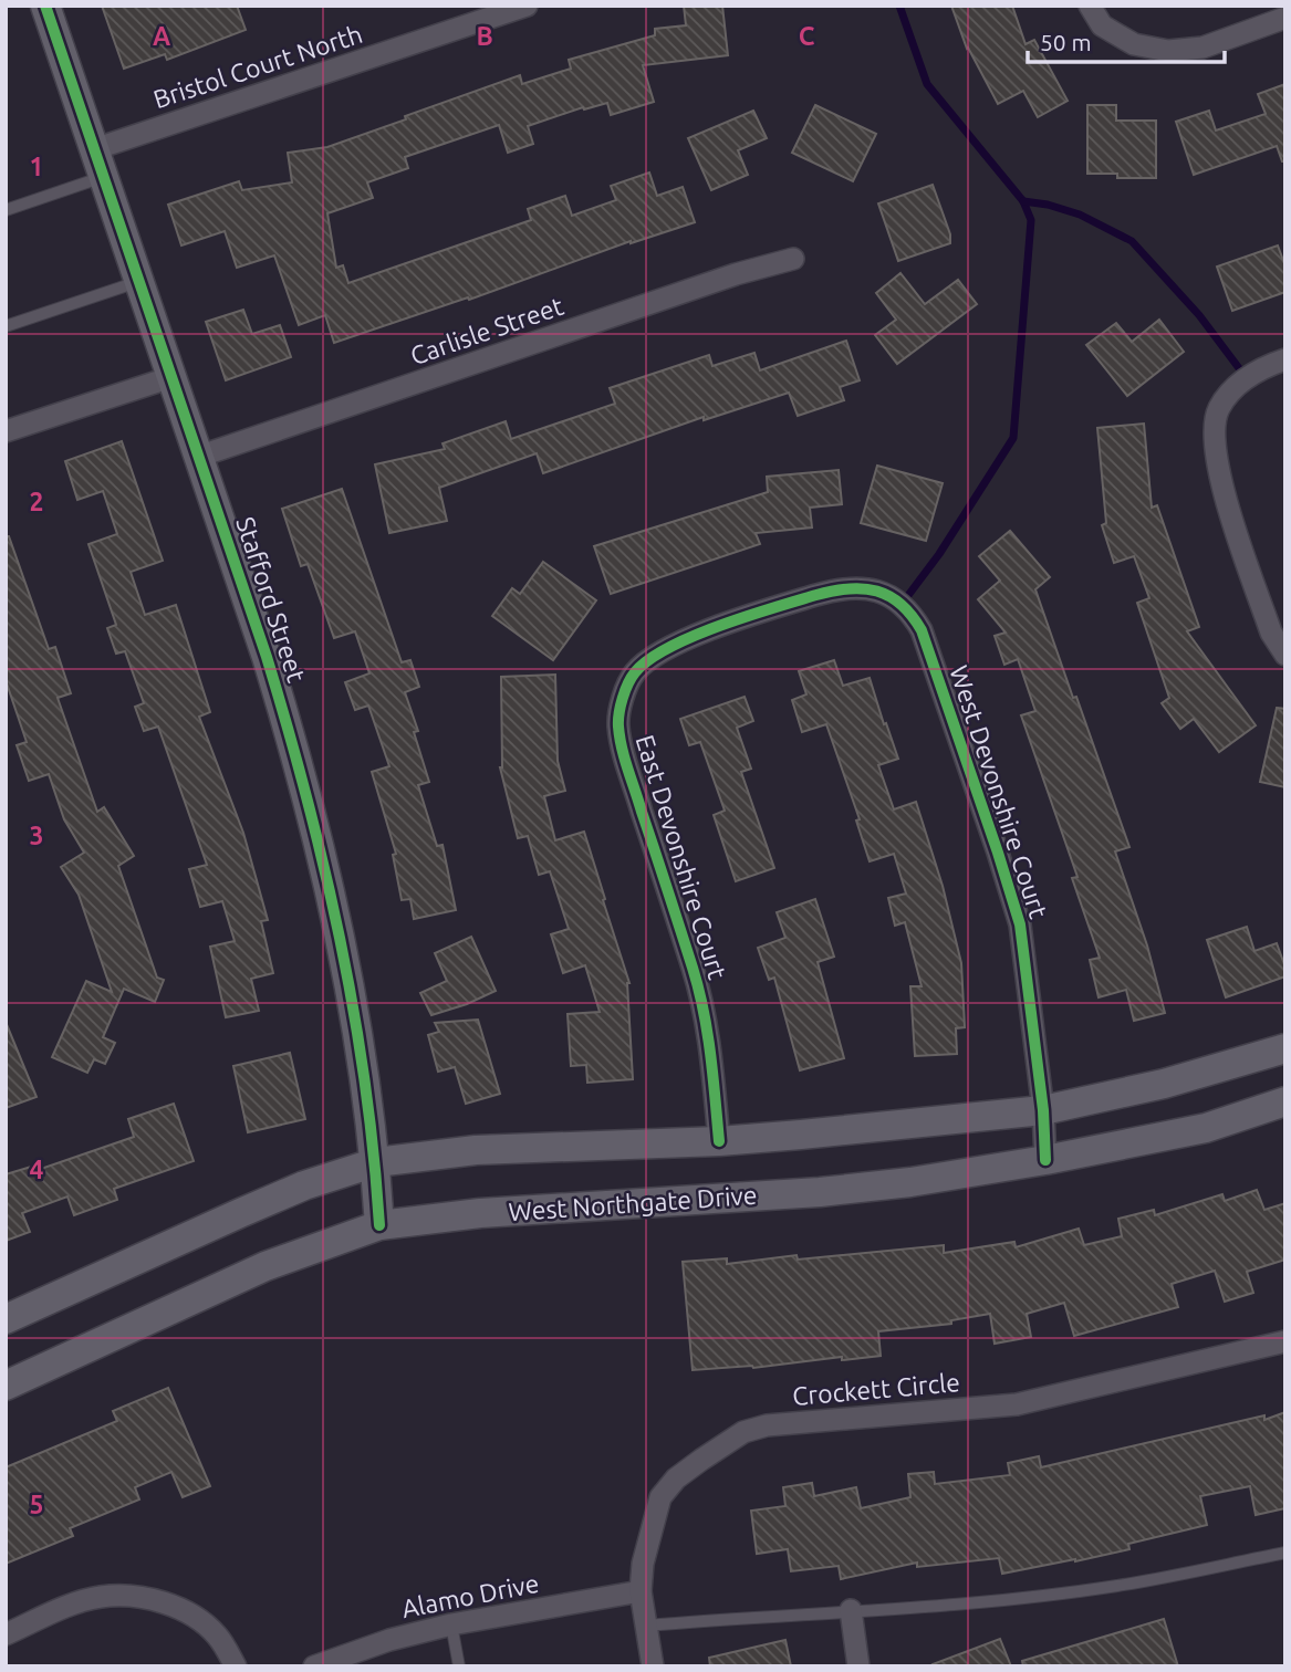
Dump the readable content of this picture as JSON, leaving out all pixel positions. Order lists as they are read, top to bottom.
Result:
{
  "streets": {
    "main road": ["Stafford Street", "West Northgate Drive"],
    "street": [
      "Bristol Court North",
      "Carlisle Street",
      "West Devonshire Court",
      "East Devonshire Court",
      "Crockett Circle",
      "Alamo Drive"
    ]
  },
  "crossings": [
    ["Bristol Court North", "Stafford Street"],
    ["Carlisle Street", "Stafford Street"],
    ["Stafford Street", "West Northgate Drive"],
    ["West Devonshire Court", "East Devonshire Court"],
    ["West Devonshire Court", "West Northgate Drive"],
    ["Crockett Circle", "Alamo Drive"]
  ],
  "scale_bar": "50 m",
  "grid": {
    "columns": ["A", "B", "C"],
    "rows": [
      "1",
      "2",
      "3",
      "4",
      "5"
    ]
  }
}
